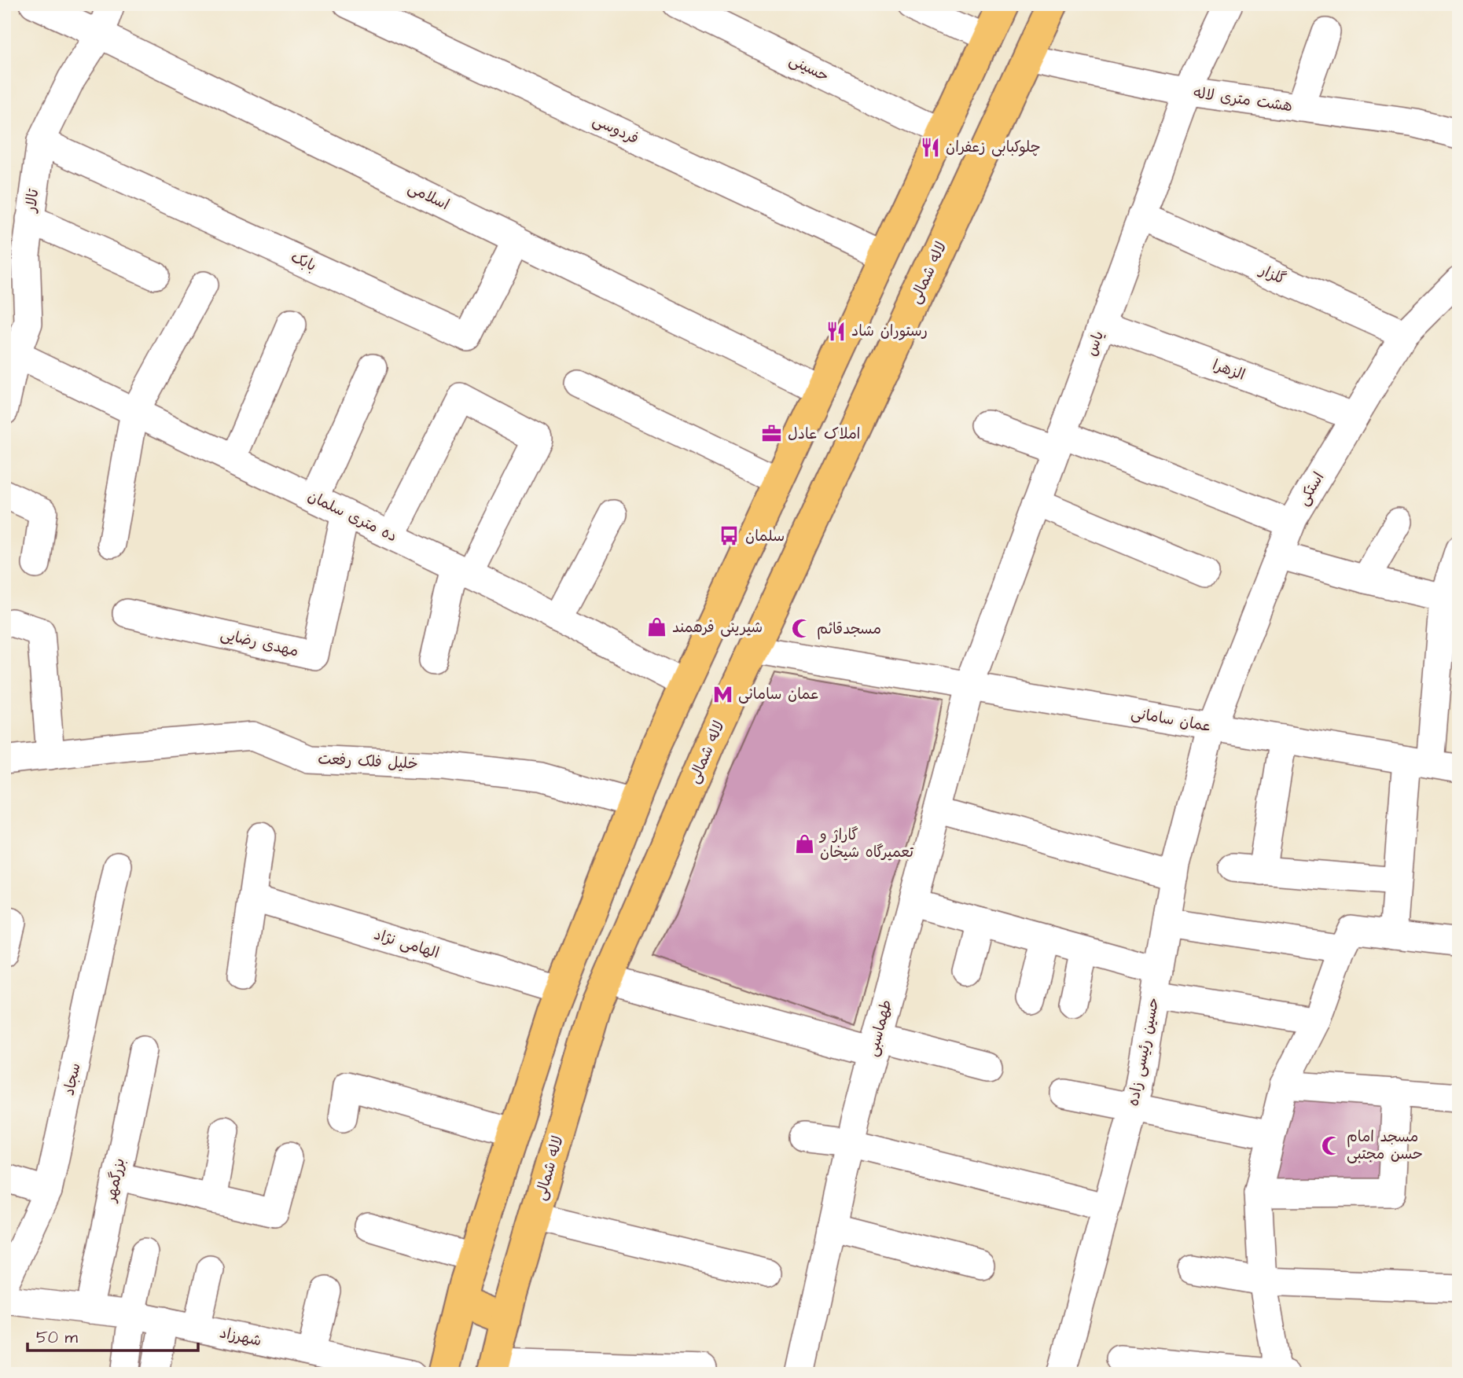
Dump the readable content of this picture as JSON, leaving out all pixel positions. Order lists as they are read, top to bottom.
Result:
{
  "streets": {
    "main road": ["لاله شمالی"],
    "street": [
      "حسینی",
      "هشت متری لاله",
      "فردوسی",
      "اسلامی",
      "تالار",
      "بابک",
      "گلزار",
      "یاس",
      "الزهرا",
      "استکی",
      "ده متری سلمان",
      "مهدی رضایی",
      "عمان سامانی",
      "خلیل فلک رفعت",
      "الهامی نژاد",
      "طهماسبی",
      "حسین رئیسی زاده",
      "سجاد",
      "بزرگمهر",
      "شهرزاد"
    ]
  },
  "crossings": [
    ["هشت متری لاله", "لاله شمالی"],
    ["هشت متری لاله", "یاس"],
    ["اسلامی", "تالار"],
    ["اسلامی", "بابک"],
    ["تالار", "بابک"],
    ["تالار", "ده متری سلمان"],
    ["لاله شمالی", "عمان سامانی"],
    ["گلزار", "یاس"],
    ["گلزار", "استکی"],
    ["یاس", "الزهرا"],
    ["یاس", "عمان سامانی"],
    ["یاس", "طهماسبی"],
    ["الزهرا", "استکی"],
    ["استکی", "عمان سامانی"],
    ["استکی", "حسین رئیسی زاده"],
    ["ده متری سلمان", "مهدی رضایی"],
    ["عمان سامانی", "طهماسبی"],
    ["عمان سامانی", "حسین رئیسی زاده"],
    ["بزرگمهر", "شهرزاد"]
  ],
  "places": {
    "restaurant": ["چلوکبابی زعفران", "رستوران شاد"],
    "office": ["املاک عادل"],
    "bus stop": ["سلمان"],
    "shop": ["شیرینی فرهمند", "گاراژ و تعمیرگاه شیخان"],
    "mosque": ["مسجدقائم", "مسجد امام حسن مجتبی"],
    "metro station": ["عمان سامانی"]
  },
  "scale_bar": "50 m"
}
